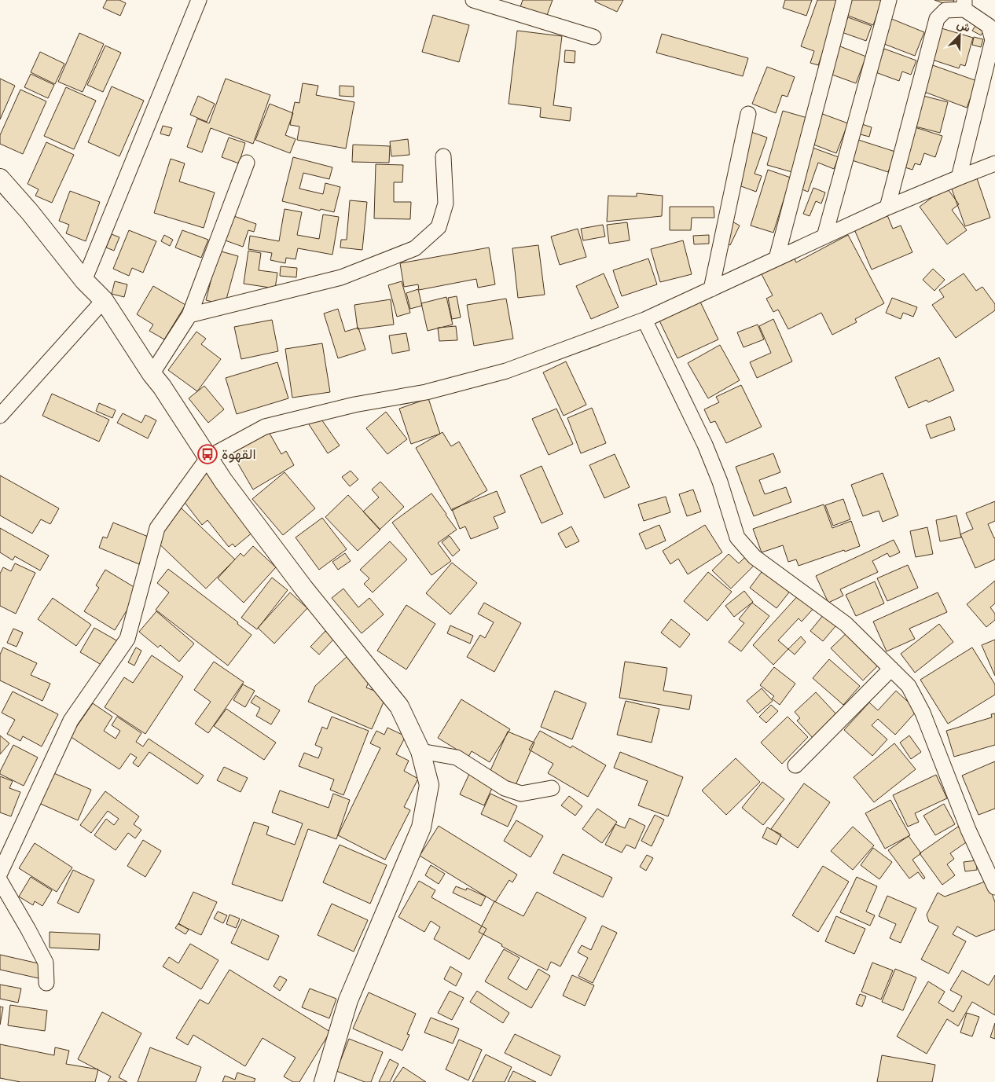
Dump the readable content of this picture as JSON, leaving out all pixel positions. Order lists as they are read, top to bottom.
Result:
{
  "places": {
    "bus stop": ["القهوة"]
  },
  "north": "top right"
}
